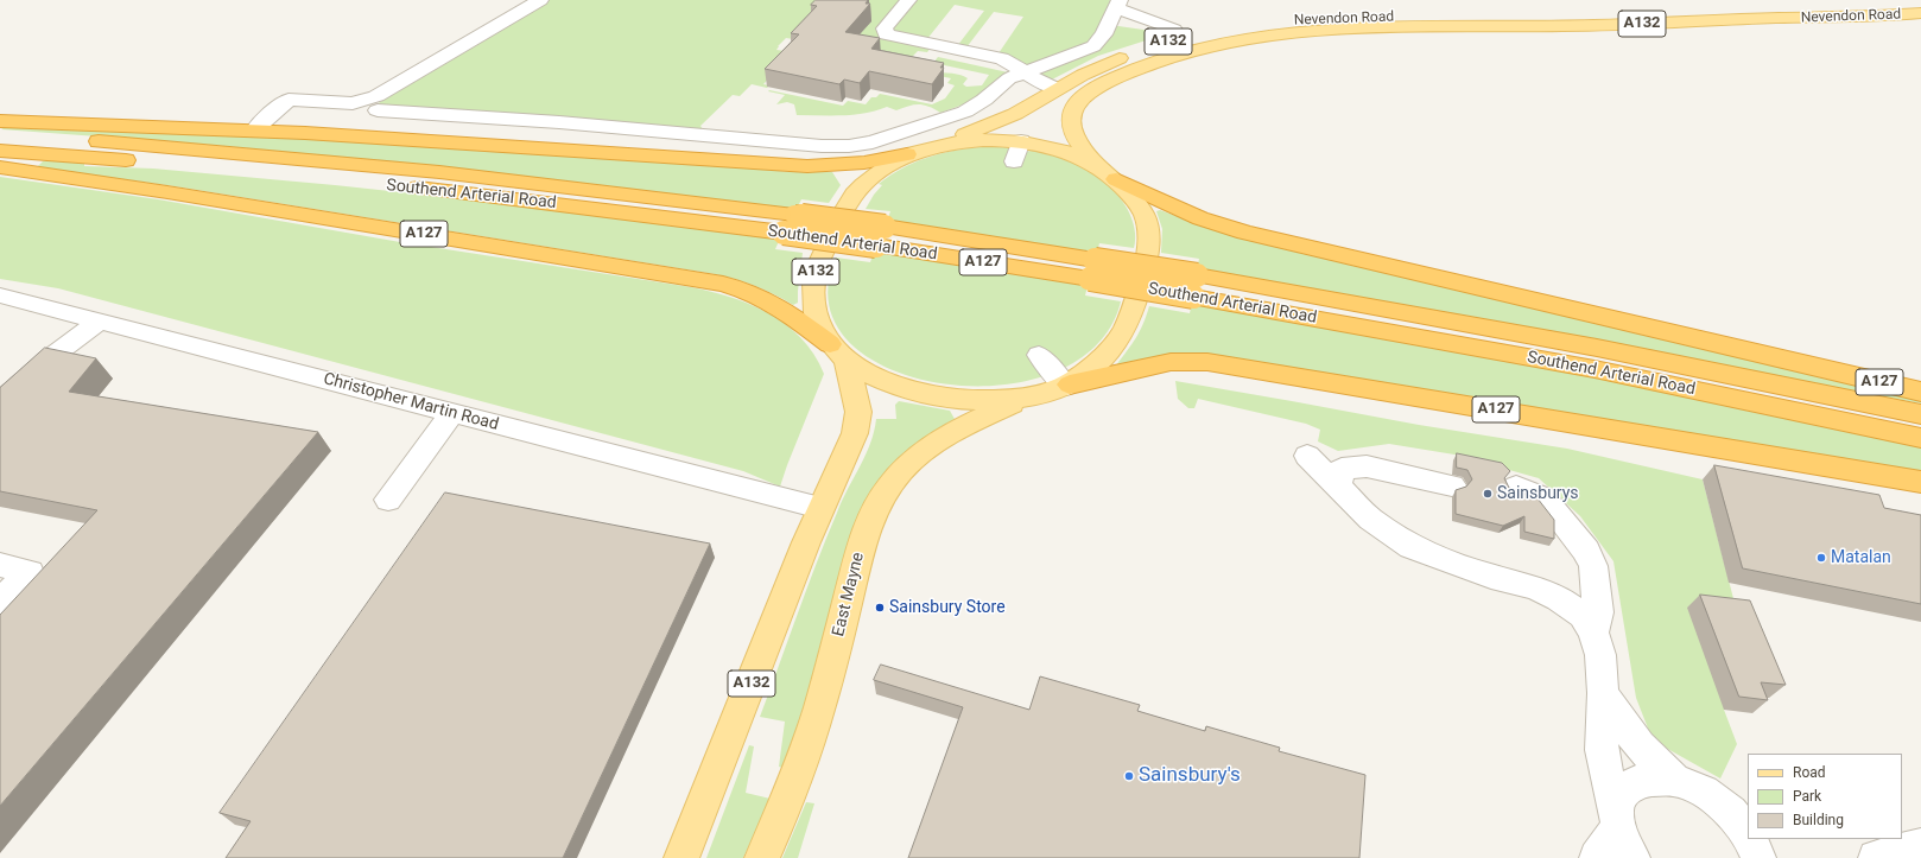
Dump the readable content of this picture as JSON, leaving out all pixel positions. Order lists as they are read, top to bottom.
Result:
{
  "streets": {
    "highway": ["Southend Arterial Road", "A127"],
    "main road": ["Nevendon Road", "A132", "East Mayne"],
    "street": ["Christopher Martin Road"]
  },
  "crossings": [
    ["Nevendon Road", "A132"],
    ["A132", "A127"],
    ["A132", "Christopher Martin Road"],
    ["A132", "East Mayne"]
  ],
  "places": [
    "Sainsburys",
    "Matalan",
    "Sainsbury Store",
    "Sainsbury's"
  ],
  "legend": ["Road", "Park", "Building"]
}
